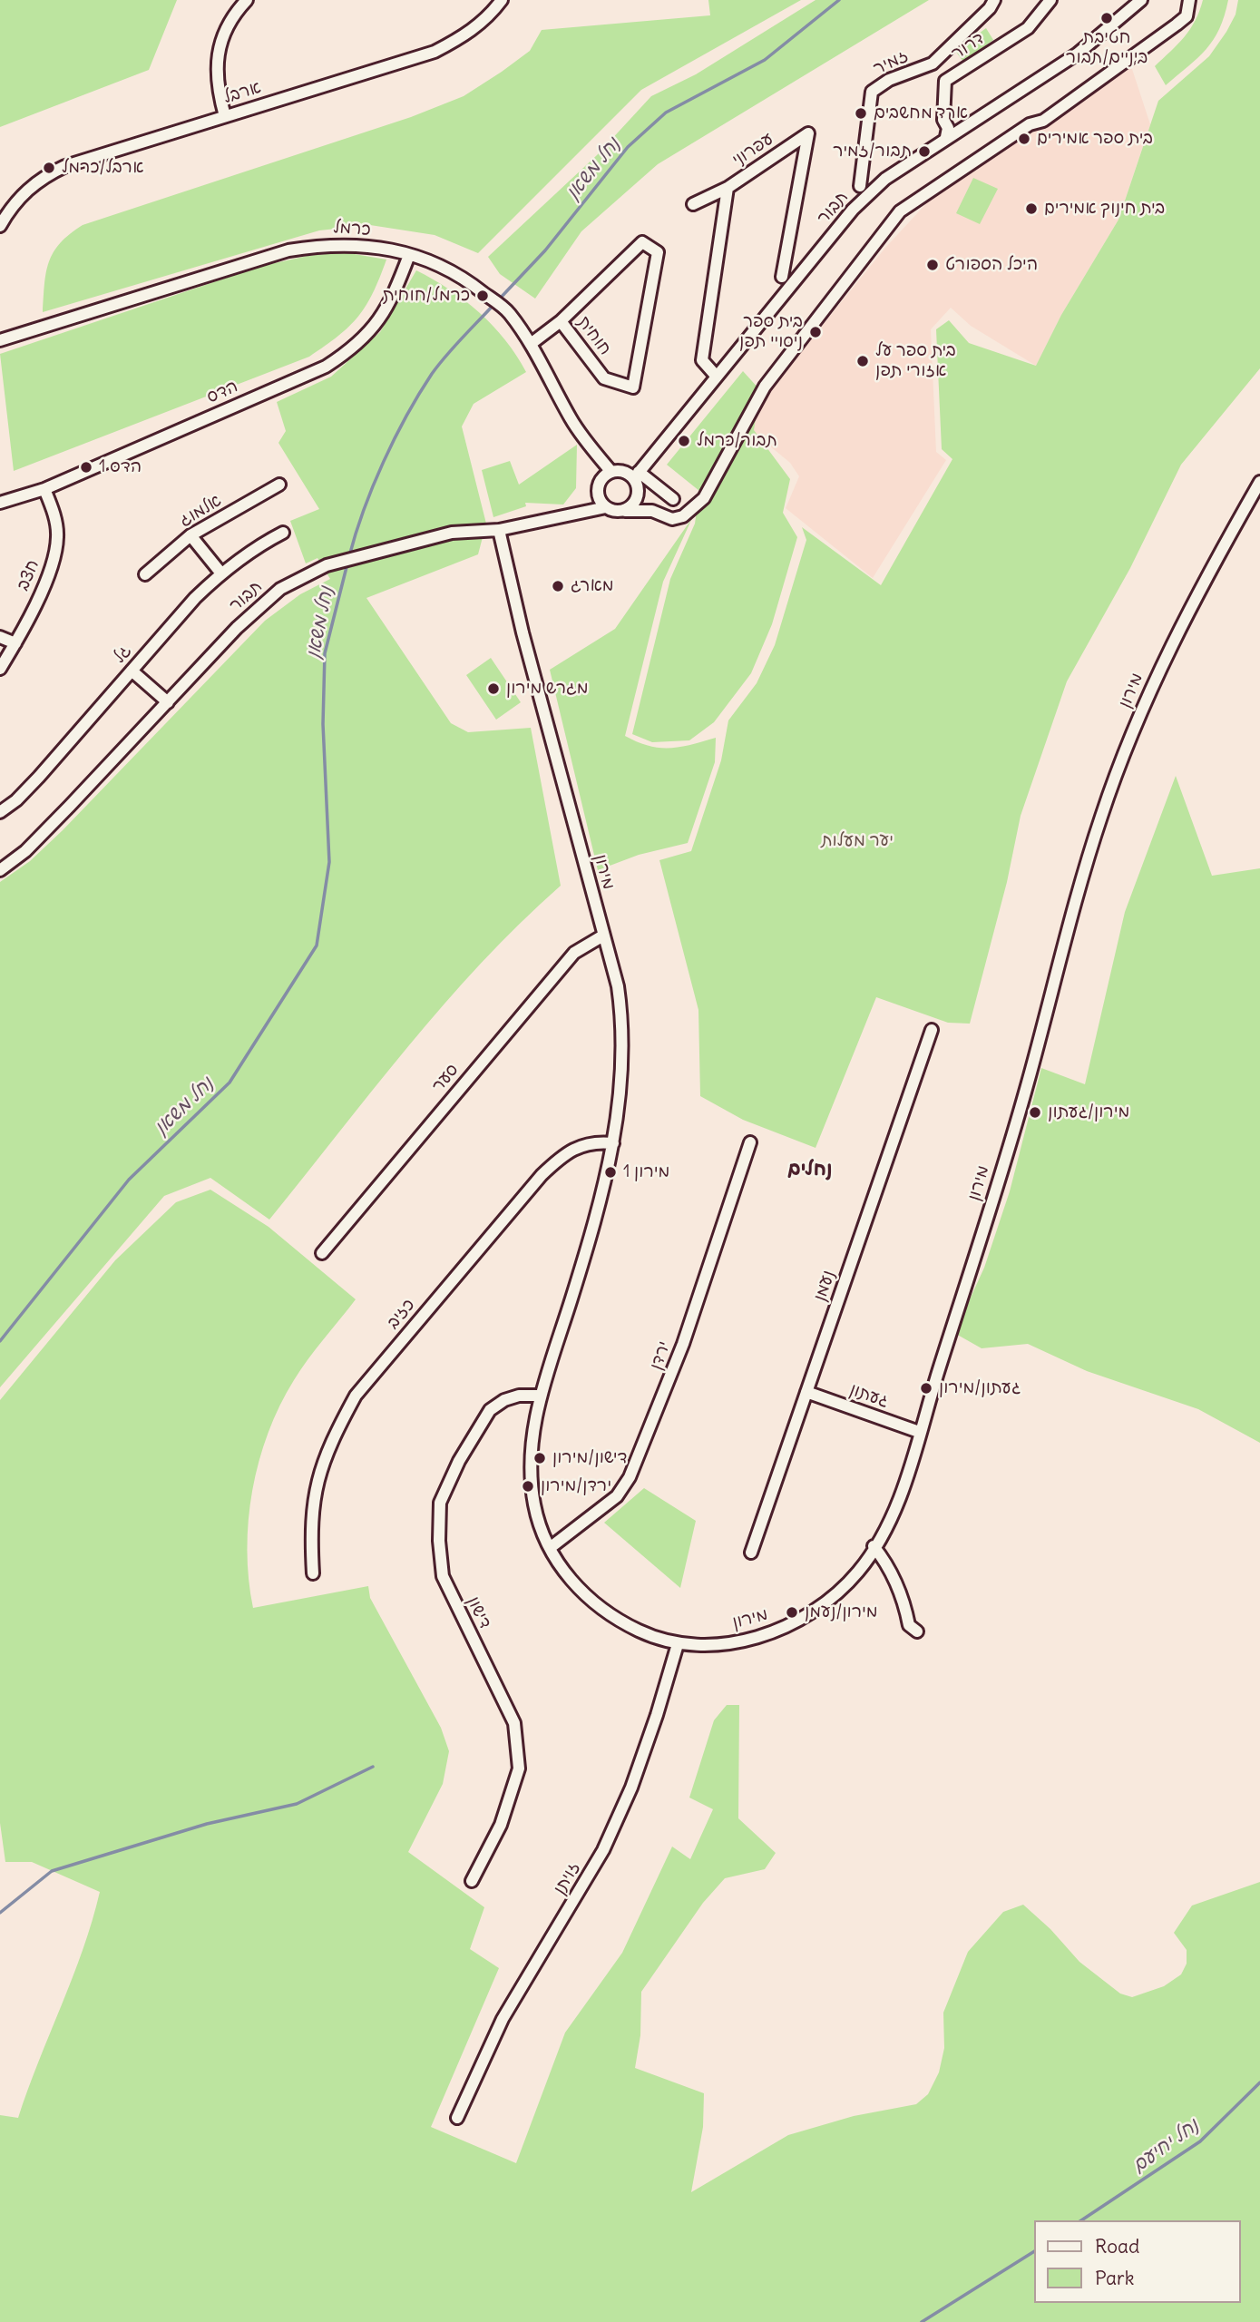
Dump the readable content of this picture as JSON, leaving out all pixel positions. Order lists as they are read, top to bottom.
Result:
{
  "streets": {
    "street": [
      "דרור",
      "זמיר",
      "ארבל",
      "עפרוני",
      "תבור",
      "כרמל",
      "חוחית",
      "הדס",
      "אלמוג",
      "חצב",
      "גל",
      "מירון",
      "סער",
      "נעמן",
      "כזיב",
      "ירדן",
      "געתון",
      "דישון",
      "זויתן"
    ]
  },
  "crossings": [
    ["דרור", "תבור"],
    ["עפרוני", "תבור"],
    ["תבור", "כרמל"],
    ["תבור", "מירון"],
    ["כרמל", "הדס"],
    ["הדס", "חצב"],
    ["מירון", "סער"],
    ["מירון", "כזיב"],
    ["מירון", "ירדן"],
    ["מירון", "געתון"],
    ["מירון", "דישון"],
    ["מירון", "זויתן"],
    ["נעמן", "געתון"]
  ],
  "districts": ["נחלים"],
  "water": ["נחל משאן", "נחל יחיעם"],
  "parks": ["יער מעלות"],
  "places": [
    "חטיבת ביניים/תבור",
    "ארד מחשבים",
    "בית ספר אמירים",
    "תבור/זמיר",
    "ארבל/כרמל",
    "בית חינוך אמירים",
    "היכל הספורט",
    "כרמל/חוחית",
    "בית ספר ניסויי תפן",
    "בית ספר על אזורי תפן",
    "תבור/כרמל",
    "הדס 1",
    "מארג",
    "מגרש מירון",
    "מירון/געתון",
    "מירון 1",
    "געתון/מירון",
    "דישון/מירון",
    "ירדן/מירון",
    "מירון/נעמן"
  ],
  "legend": ["Road", "Park"]
}
